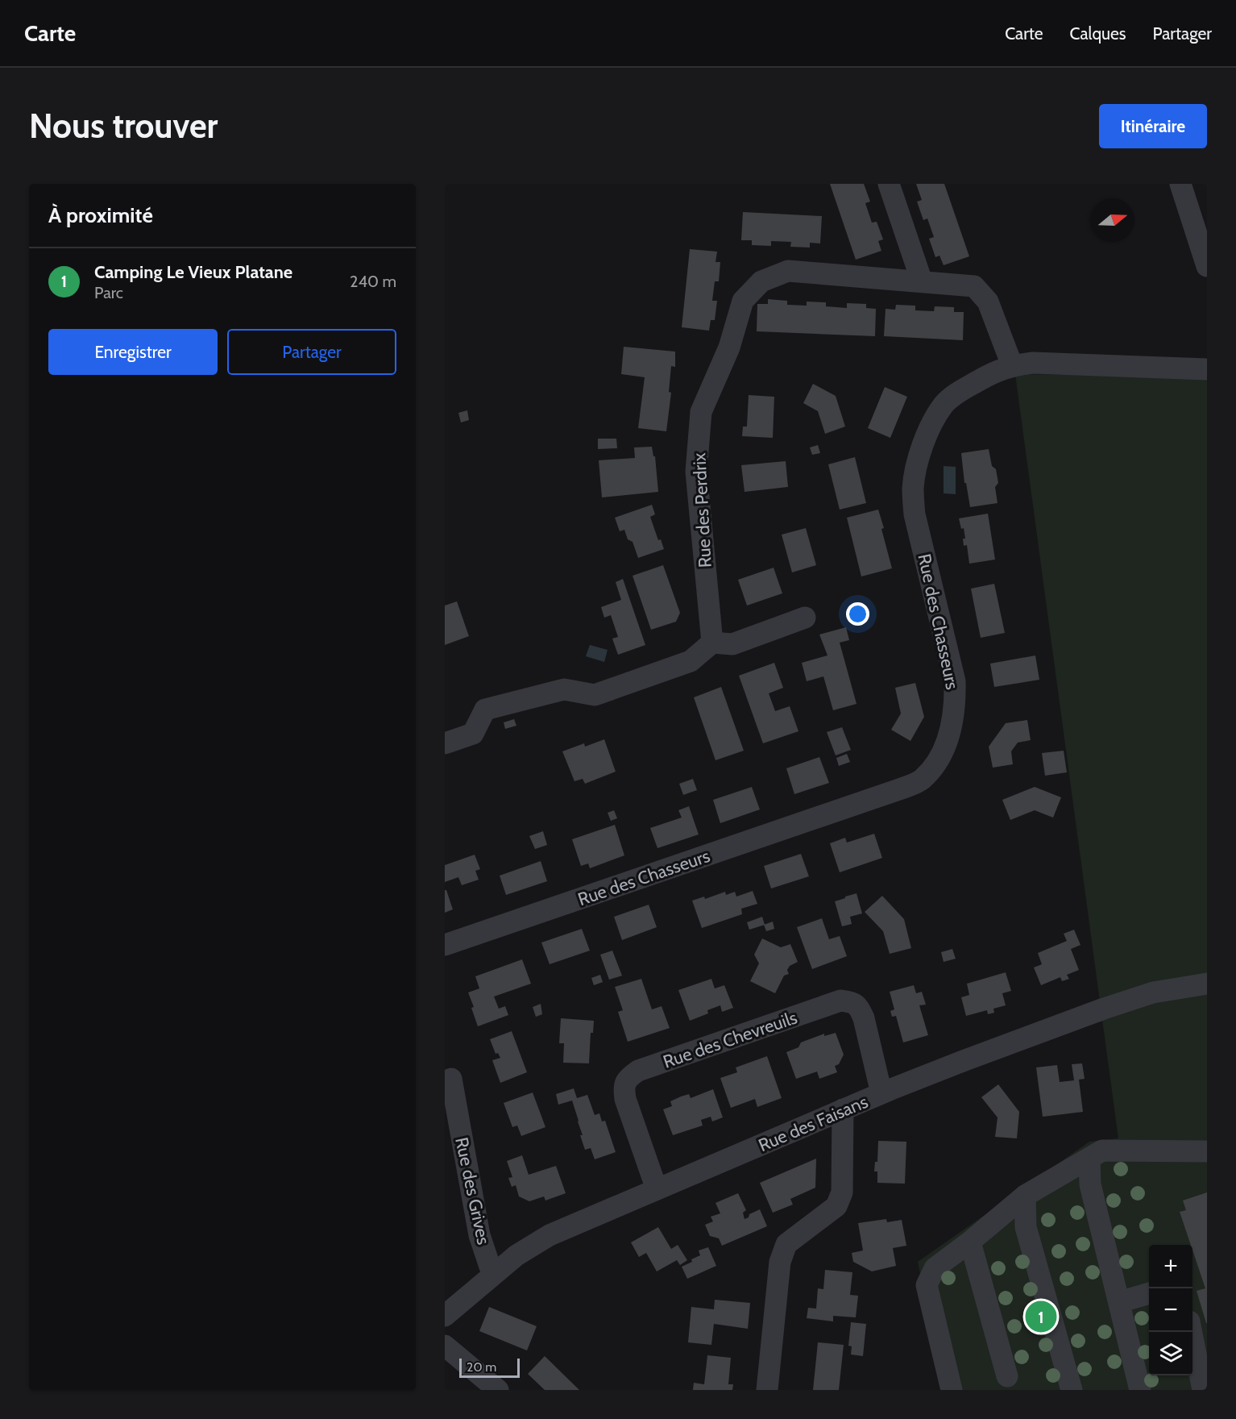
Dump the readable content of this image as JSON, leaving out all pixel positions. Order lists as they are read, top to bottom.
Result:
{
  "streets": {
    "street": [
      "Rue des Perdrix",
      "Rue des Chasseurs",
      "Rue des Chevreuils",
      "Rue des Faisans",
      "Rue des Grives"
    ]
  },
  "crossings": [
    ["Rue des Perdrix", "Rue des Chasseurs"],
    ["Rue des Chevreuils", "Rue des Faisans"],
    ["Rue des Faisans", "Rue des Grives"]
  ],
  "scale_bar": "20 m",
  "north": "right",
  "page": {
    "header": "Carte",
    "nav": ["Carte", "Calques", "Partager"],
    "buttons": [
      "Itinéraire",
      ["Enregistrer", "Partager"]
    ],
    "title": "Nous trouver",
    "heading": "À proximité",
    "list": [
      {
        "mark": "1",
        "name": "Camping Le Vieux Platane",
        "note": "Parc",
        "value": "240 m"
      }
    ],
    "map_buttons": ["+", "−"],
    "pins": "1",
    "scale": "20 m"
  }
}
